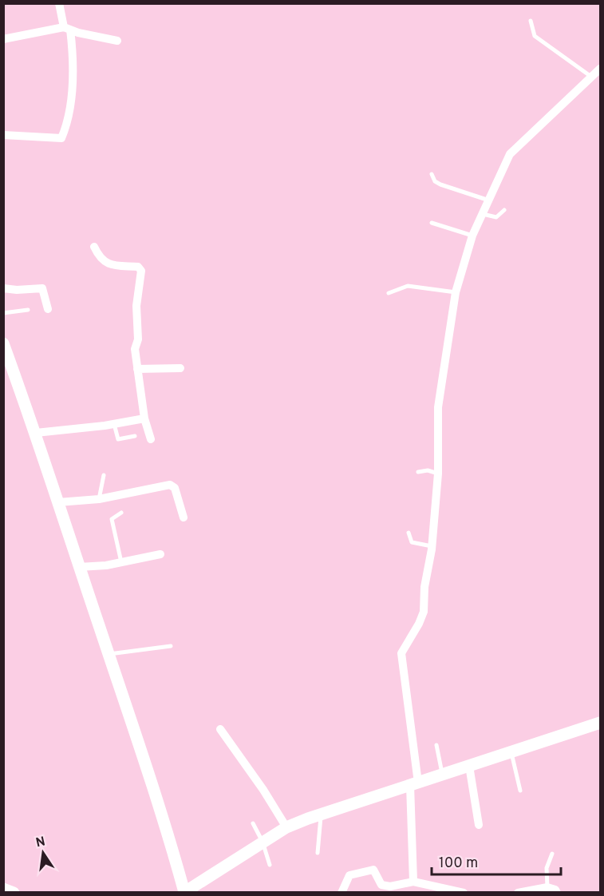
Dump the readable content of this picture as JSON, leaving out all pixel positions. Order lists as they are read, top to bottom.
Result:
{
  "scale_bar": "100 m",
  "north": "top"
}
